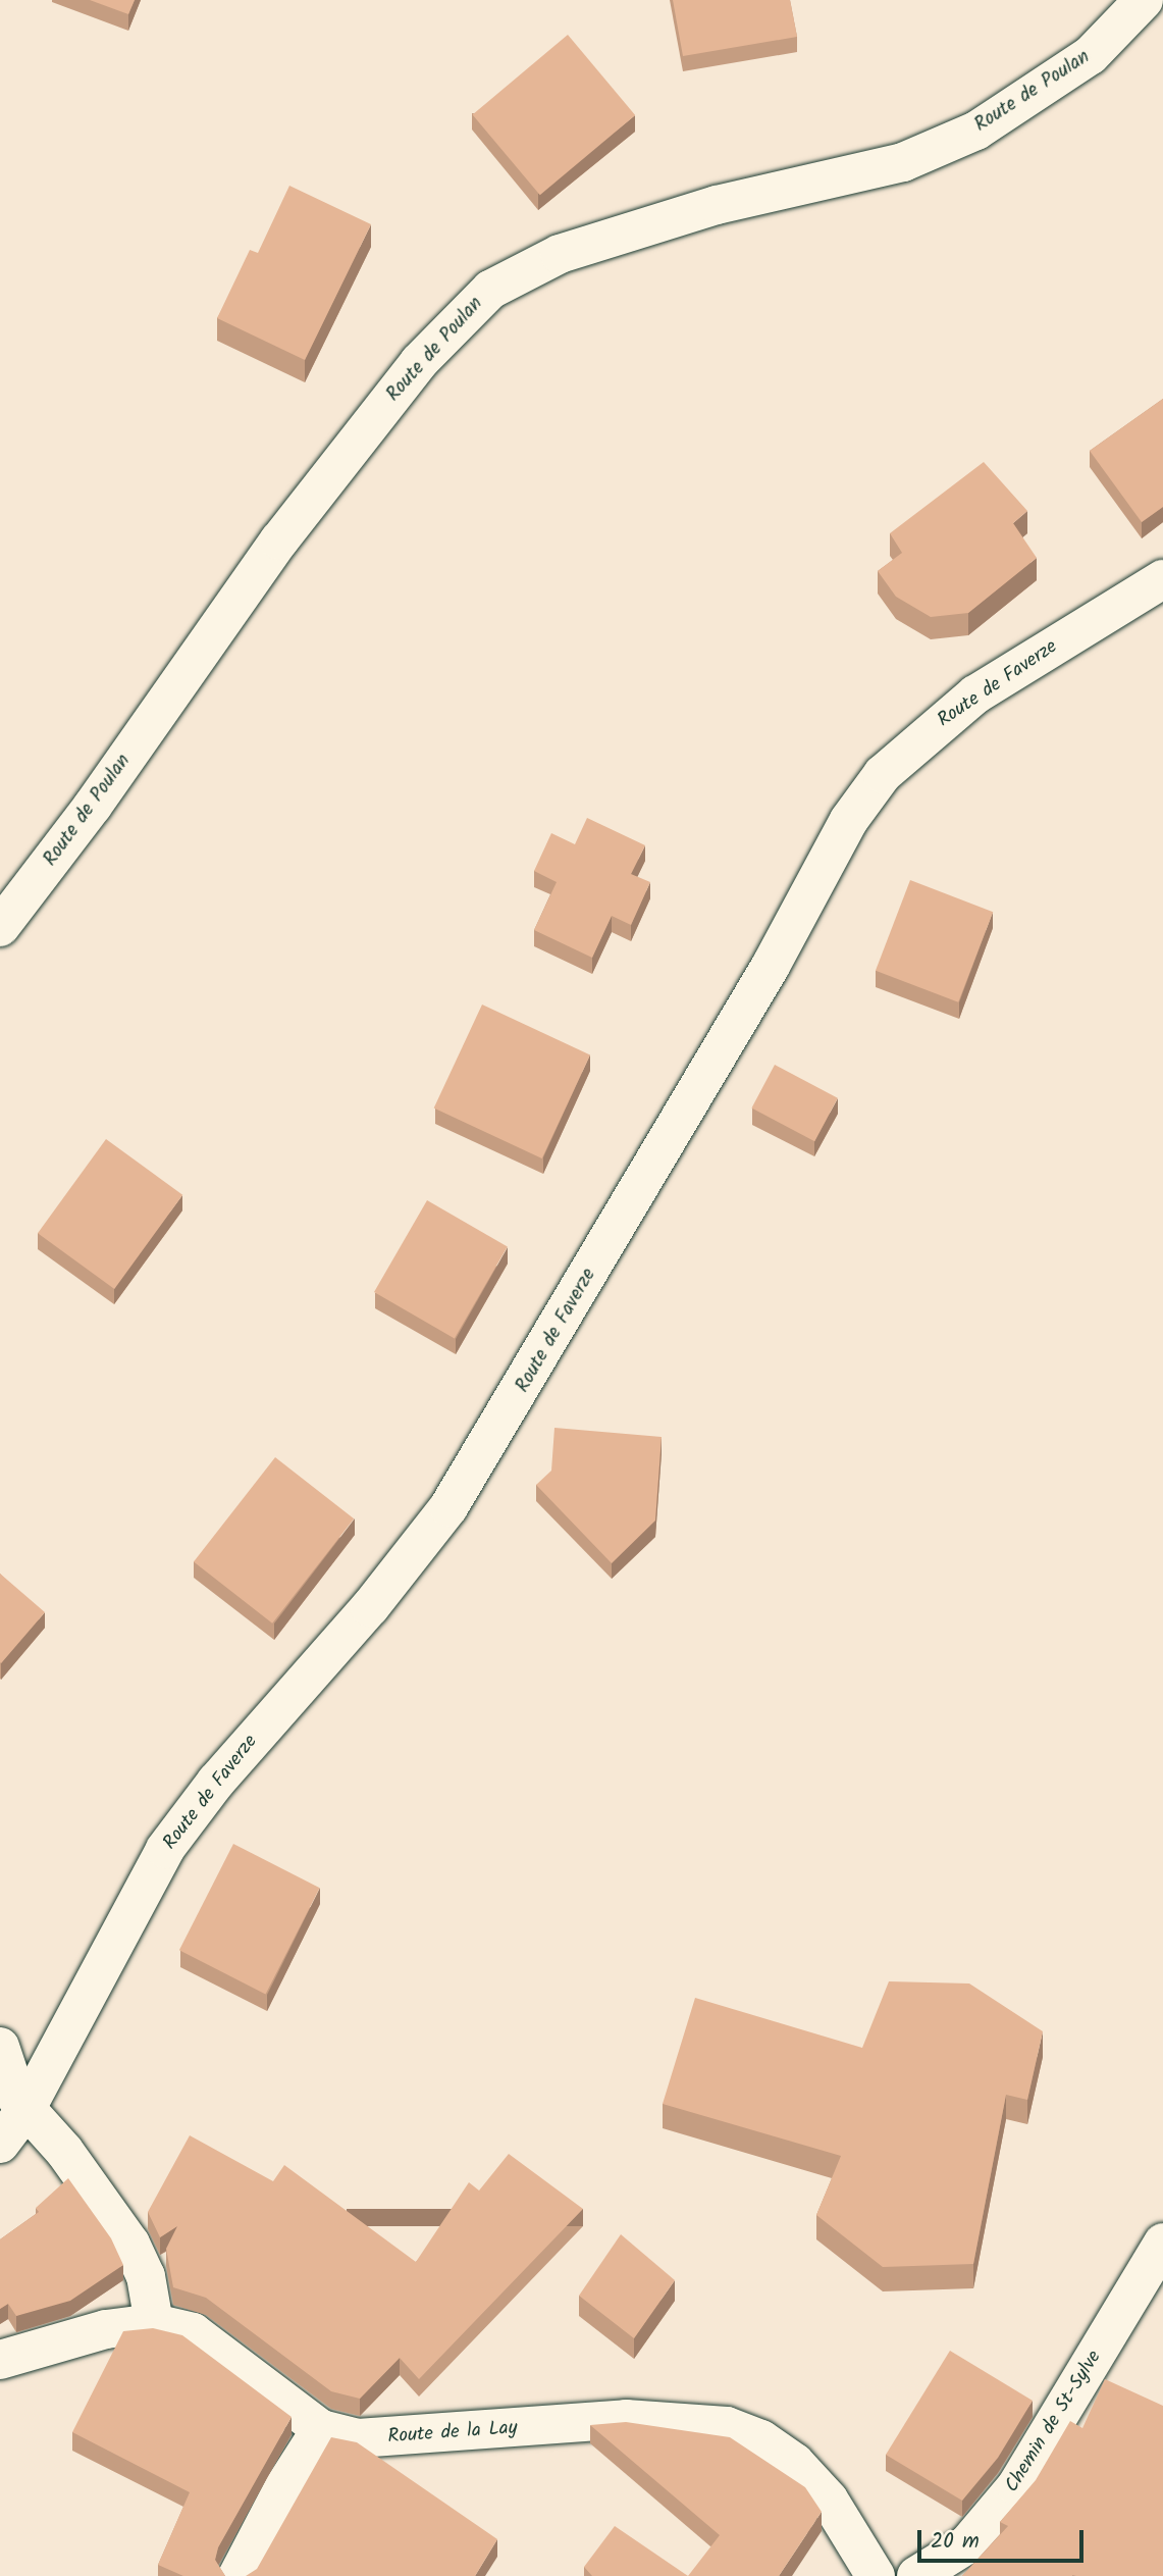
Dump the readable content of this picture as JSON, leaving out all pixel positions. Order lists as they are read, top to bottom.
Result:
{
  "streets": {
    "street": [
      "Route de Poulan",
      "Route de Faverze",
      "Chemin de St-Sylve",
      "Route de la Lay"
    ]
  },
  "scale_bar": "20 m"
}
